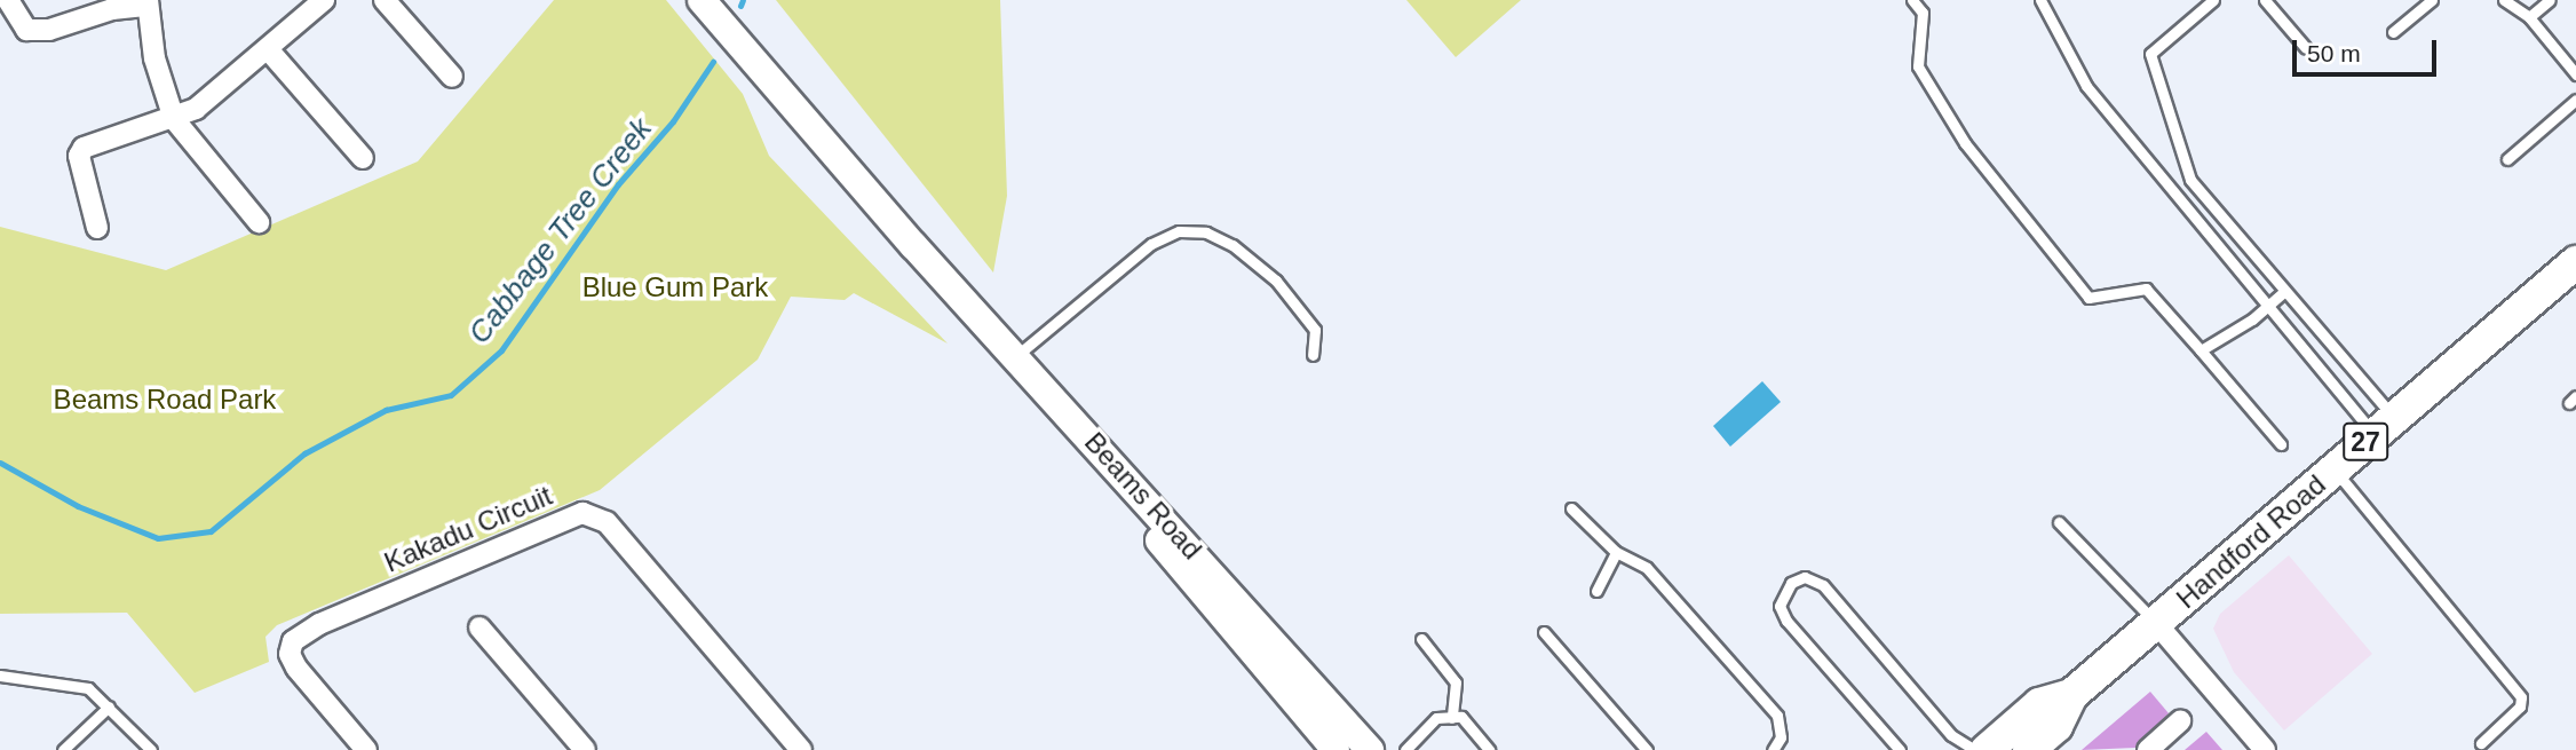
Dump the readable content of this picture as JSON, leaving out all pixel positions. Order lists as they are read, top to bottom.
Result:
{
  "streets": {
    "main road": ["27", "Beams Road", "Handford Road"],
    "street": ["Kakadu Circuit"]
  },
  "water": ["Cabbage Tree Creek"],
  "parks": ["Blue Gum Park", "Beams Road Park"],
  "scale_bar": "50 m"
}
